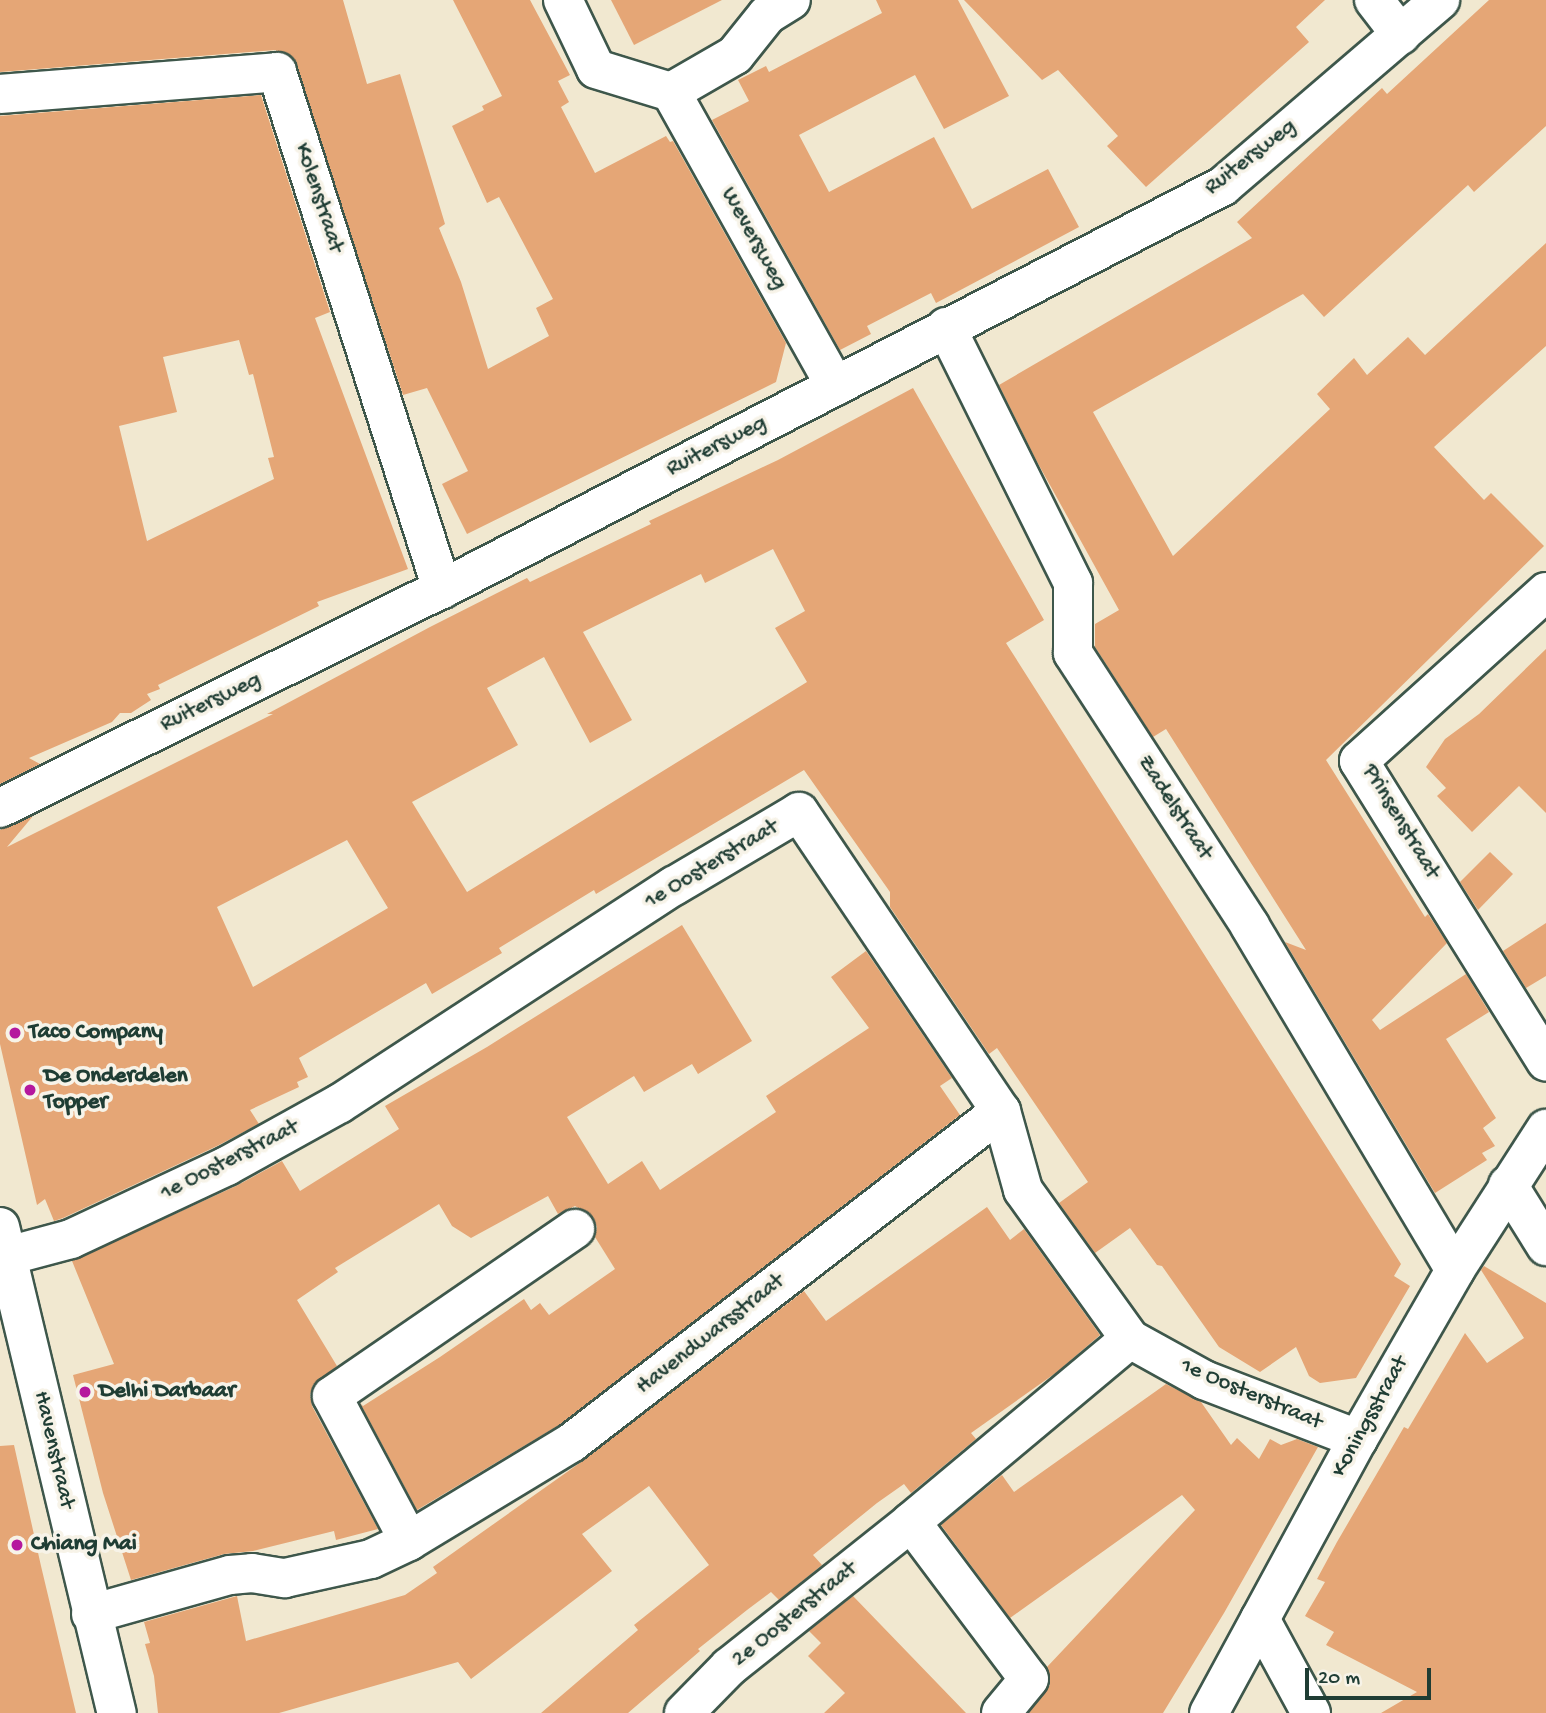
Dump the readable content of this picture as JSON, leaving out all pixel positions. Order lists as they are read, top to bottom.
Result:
{
  "streets": {
    "street": [
      "Ruitersweg",
      "Kolenstraat",
      "Weversweg",
      "Zadelstraat",
      "Prinsenstraat",
      "1e Oosterstraat",
      "Havendwarsstraat",
      "Koningsstraat",
      "Havenstraat",
      "2e Oosterstraat"
    ]
  },
  "crossings": [
    ["Ruitersweg", "Kolenstraat"],
    ["Ruitersweg", "Weversweg"],
    ["Ruitersweg", "Zadelstraat"],
    ["Zadelstraat", "Koningsstraat"],
    ["1e Oosterstraat", "Havendwarsstraat"],
    ["1e Oosterstraat", "Koningsstraat"],
    ["1e Oosterstraat", "Havenstraat"],
    ["1e Oosterstraat", "2e Oosterstraat"],
    ["Havendwarsstraat", "Havenstraat"]
  ],
  "places": [
    "Taco Company",
    "De Onderdelen Topper",
    "Delhi Darbaar",
    "Chiang Mai"
  ],
  "scale_bar": "20 m"
}
